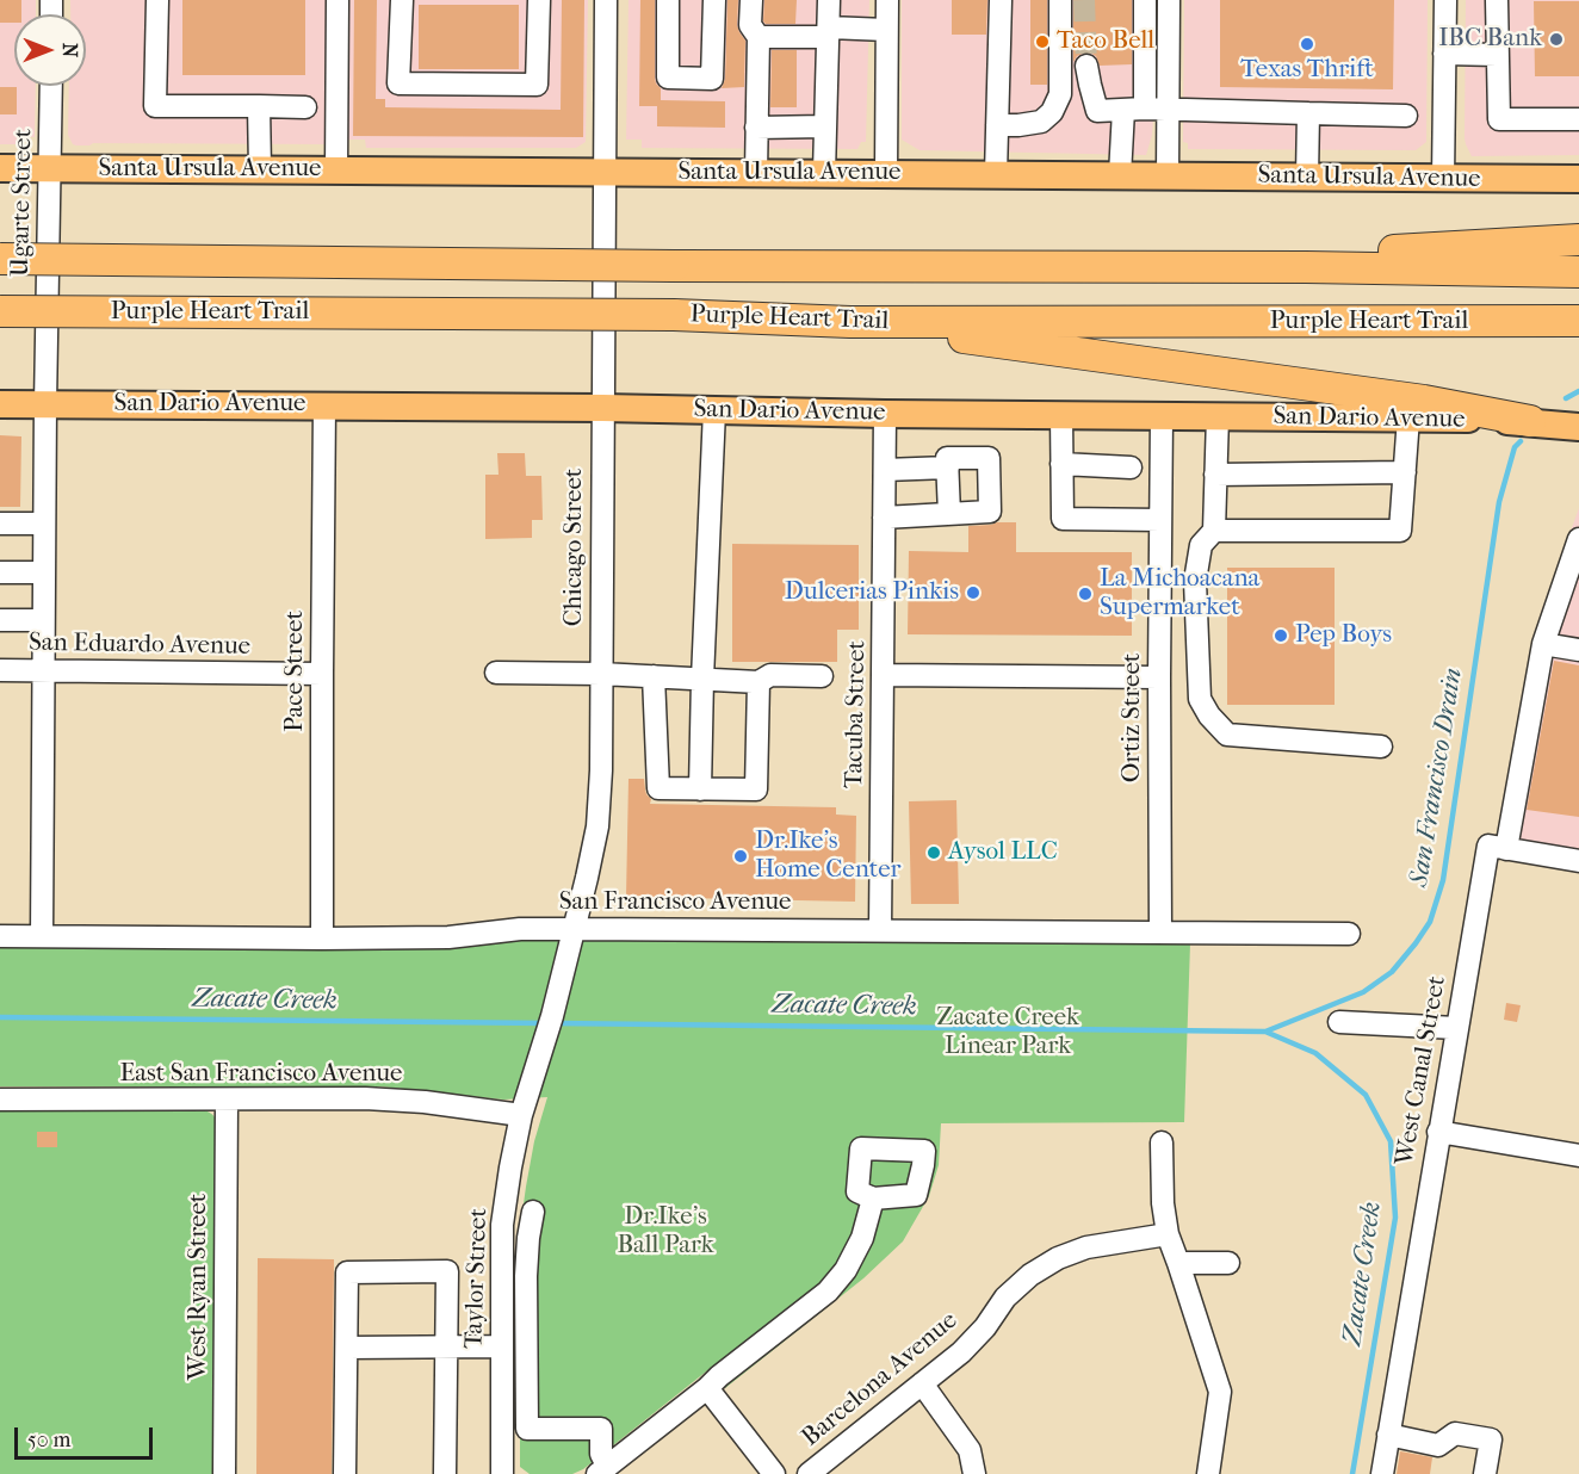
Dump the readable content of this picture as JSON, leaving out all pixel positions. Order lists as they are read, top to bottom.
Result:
{
  "streets": {
    "highway": ["Purple Heart Trail"],
    "main road": ["Santa Ursula Avenue", "San Dario Avenue"],
    "street": [
      "Ugarte Street",
      "Chicago Street",
      "San Eduardo Avenue",
      "Pace Street",
      "Tacuba Street",
      "Ortiz Street",
      "San Francisco Avenue",
      "West Canal Street",
      "East San Francisco Avenue",
      "Taylor Street",
      "West Ryan Street",
      "Barcelona Avenue"
    ]
  },
  "crossings": [
    ["Santa Ursula Avenue", "Ugarte Street"],
    ["Santa Ursula Avenue", "Chicago Street"],
    ["Ugarte Street", "San Dario Avenue"],
    ["Ugarte Street", "San Eduardo Avenue"],
    ["Ugarte Street", "San Francisco Avenue"],
    ["San Dario Avenue", "Chicago Street"],
    ["San Dario Avenue", "Pace Street"],
    ["San Dario Avenue", "Tacuba Street"],
    ["San Dario Avenue", "Ortiz Street"],
    ["Chicago Street", "San Francisco Avenue"],
    ["Chicago Street", "Taylor Street"],
    ["San Eduardo Avenue", "Pace Street"],
    ["Pace Street", "San Francisco Avenue"],
    ["Tacuba Street", "San Francisco Avenue"],
    ["Ortiz Street", "San Francisco Avenue"],
    ["East San Francisco Avenue", "Taylor Street"],
    ["East San Francisco Avenue", "West Ryan Street"]
  ],
  "water": ["San Francisco Drain", "Zacate Creek"],
  "parks": ["Zacate Creek Linear Park", "Dr.Ike's Ball Park"],
  "places": [
    "IBC Bank",
    "Taco Bell",
    "Texas Thrift",
    "Dulcerias Pinkis",
    "La Michoacana Supermarket",
    "Pep Boys",
    "Aysol LLC",
    "Dr.Ike's Home Center"
  ],
  "scale_bar": "50 m",
  "north": "right"
}
